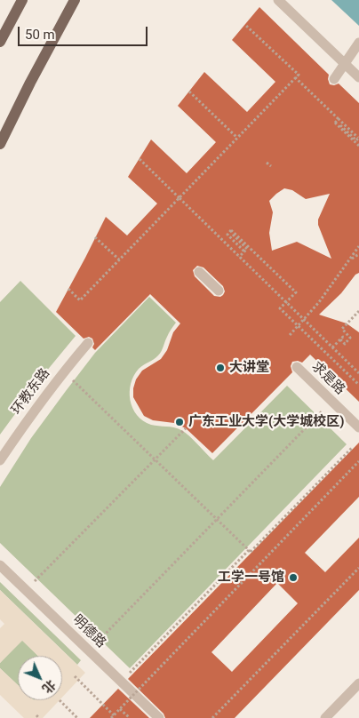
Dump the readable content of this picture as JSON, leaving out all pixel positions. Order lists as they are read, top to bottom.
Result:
{
  "streets": {
    "lane": ["求是路", "环教东路", "明德路"]
  },
  "places": ["大讲堂", "广东工业大学(大学城校区)", "工学一号馆"],
  "scale_bar": "50 m",
  "north": "bottom right"
}
